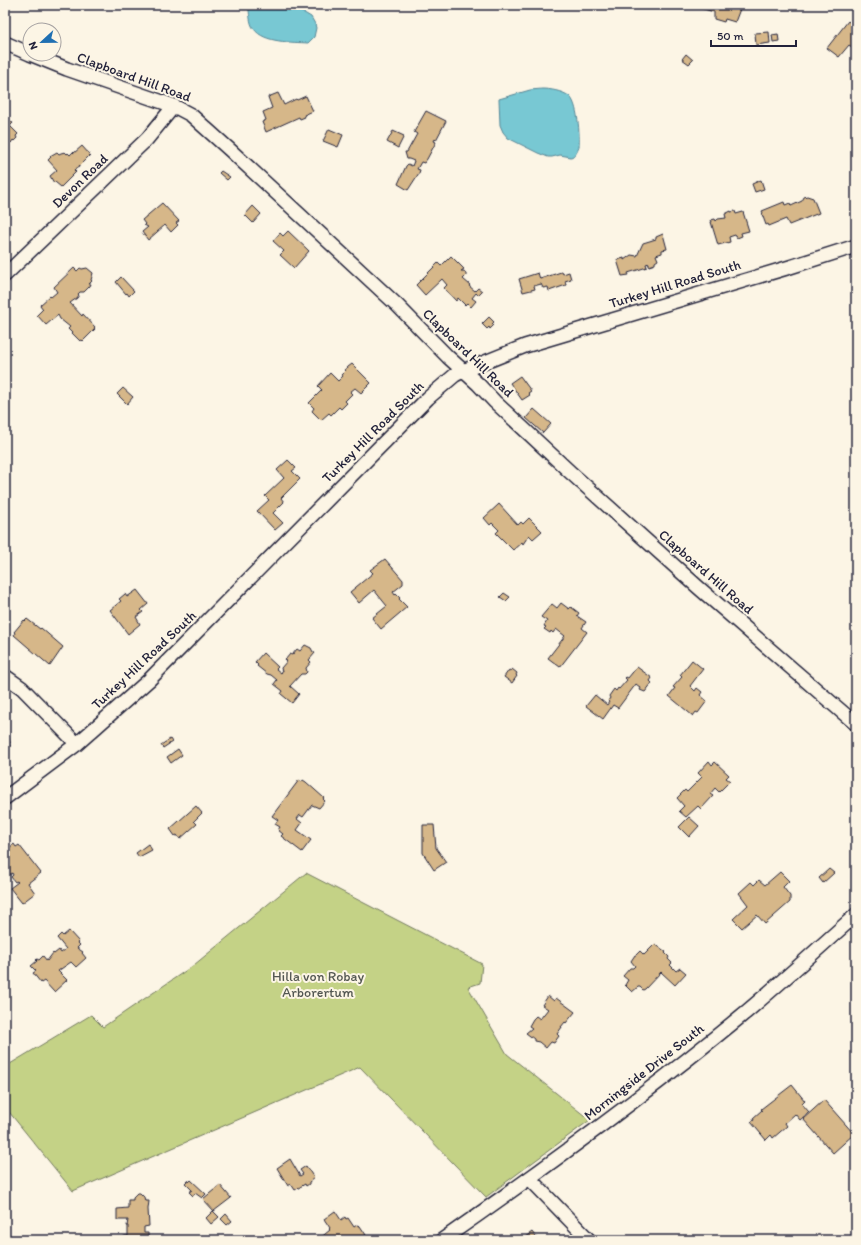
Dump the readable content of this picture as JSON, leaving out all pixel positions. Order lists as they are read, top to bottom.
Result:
{
  "streets": {
    "street": [
      "Clapboard Hill Road",
      "Devon Road",
      "Turkey Hill Road South",
      "Morningside Drive South"
    ]
  },
  "crossings": [
    ["Clapboard Hill Road", "Devon Road"],
    ["Clapboard Hill Road", "Turkey Hill Road South"]
  ],
  "parks": ["Hilla von Robay Arborertum"],
  "scale_bar": "50 m",
  "north": "left"
}
